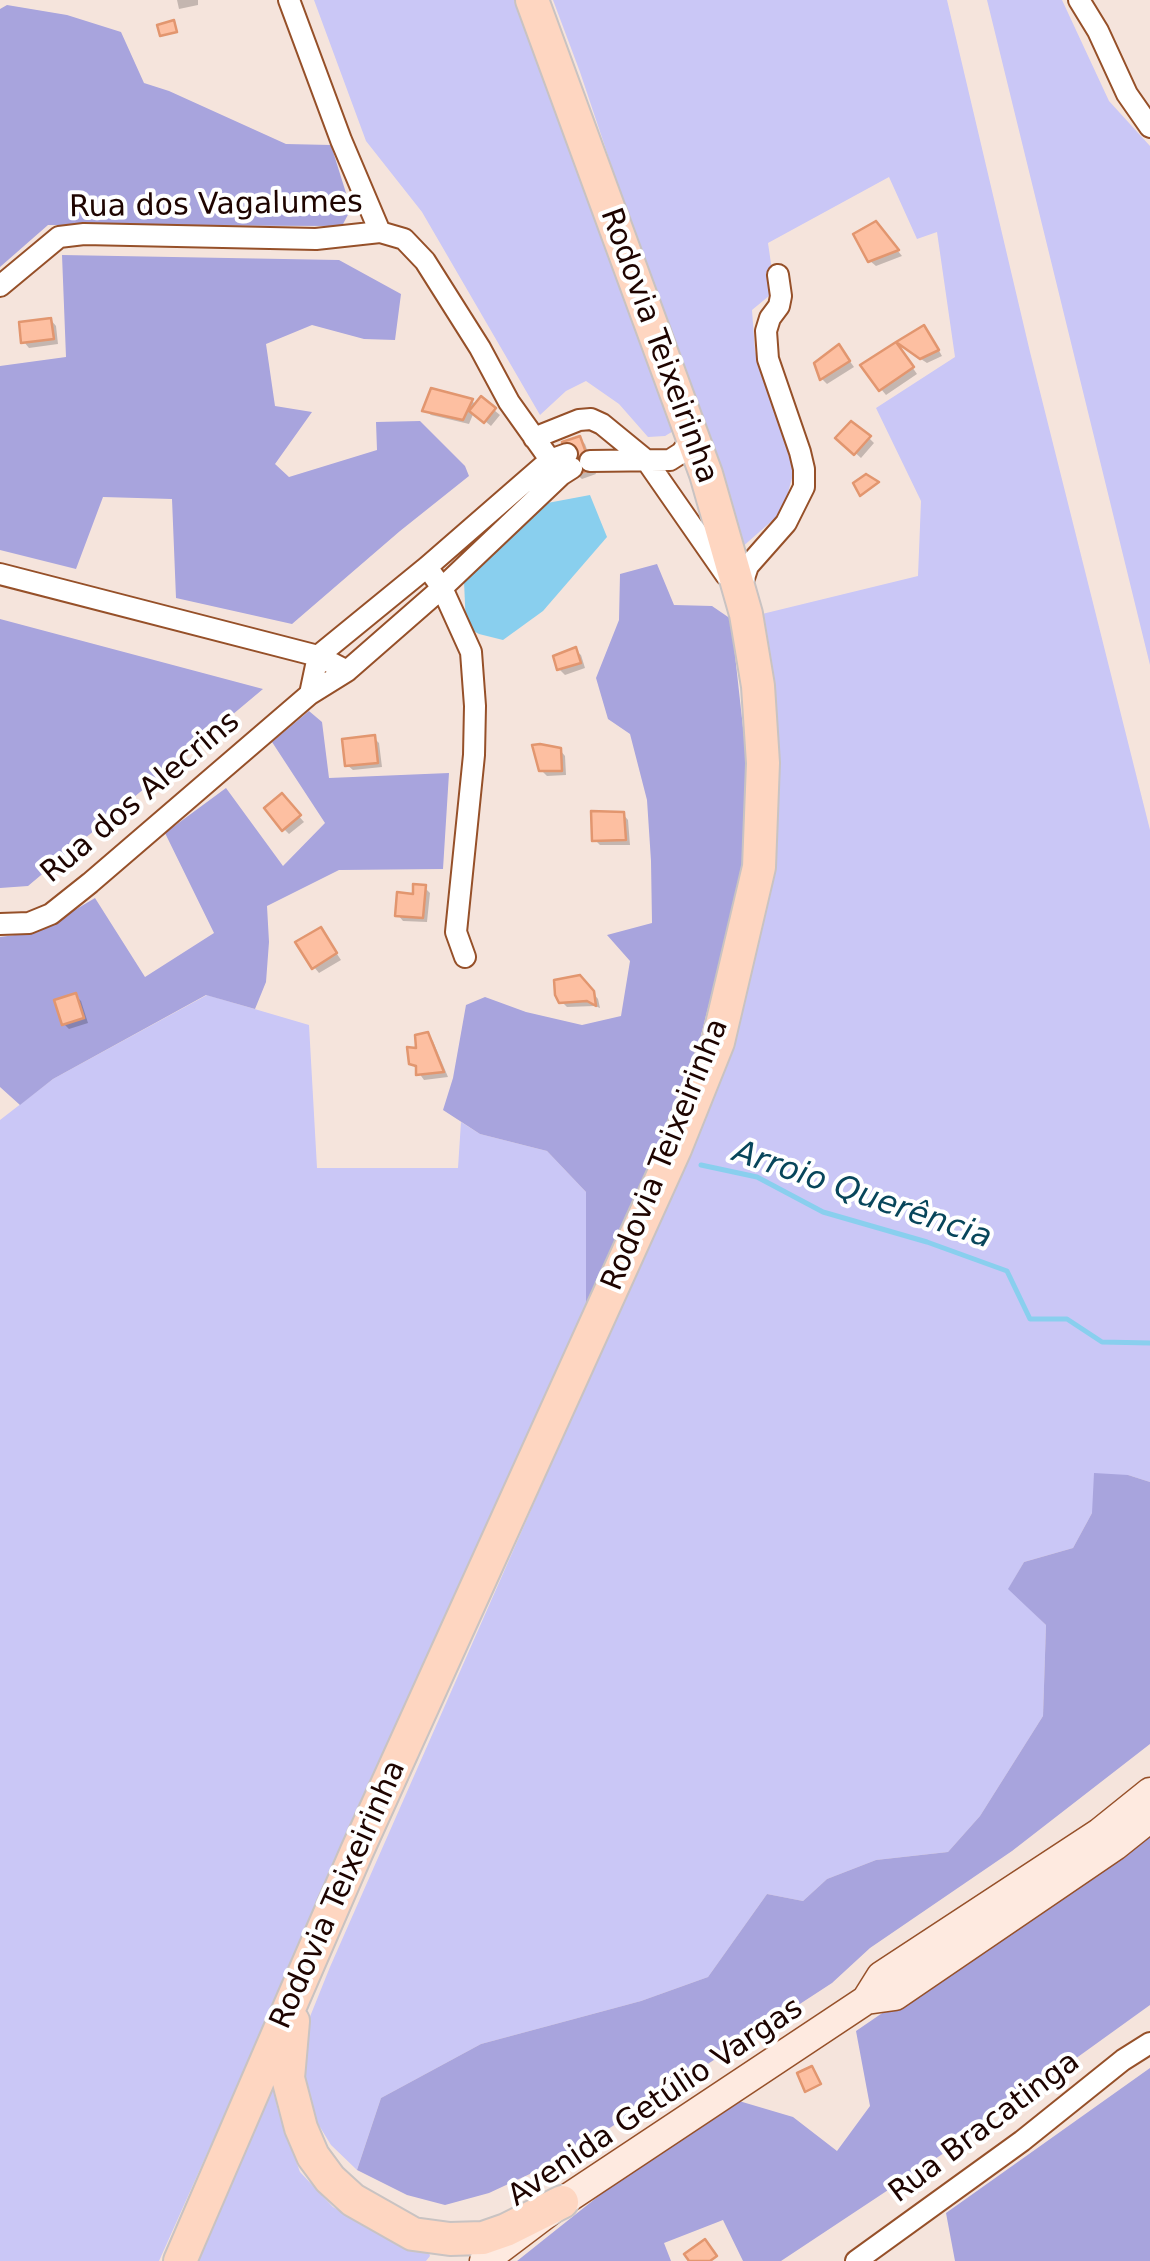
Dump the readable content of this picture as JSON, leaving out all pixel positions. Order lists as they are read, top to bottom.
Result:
{
  "streets": {
    "main road": ["Rodovia Teixeirinha", "Avenida Getúlio Vargas"],
    "street": ["Rua dos Vagalumes", "Rua dos Alecrins", "Rua Bracatinga"]
  },
  "crossings": [
    ["Rua dos Vagalumes", "Rua dos Alecrins"]
  ],
  "water": ["Arroio Querência"]
}
